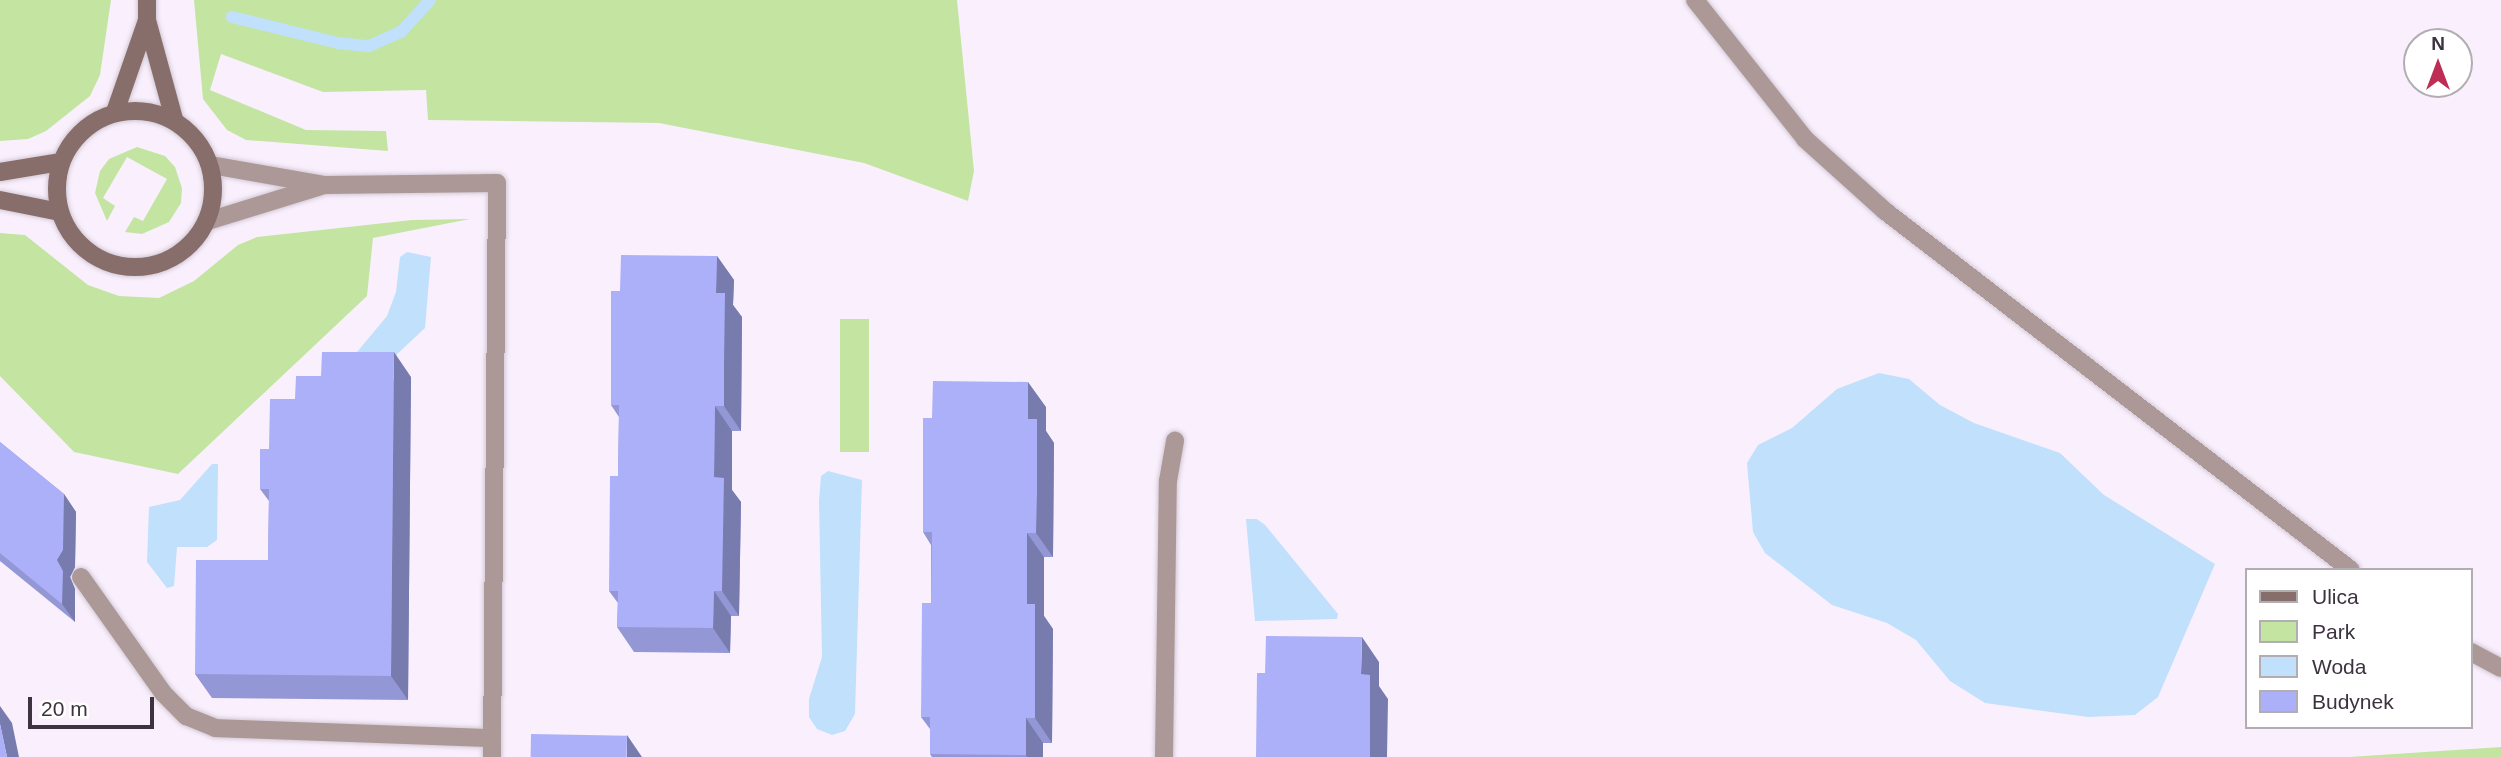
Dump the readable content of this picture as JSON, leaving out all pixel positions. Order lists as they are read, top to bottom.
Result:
{
  "legend": [
    "Ulica",
    "Park",
    "Woda",
    "Budynek"
  ],
  "scale_bar": "20 m",
  "north": "top"
}
